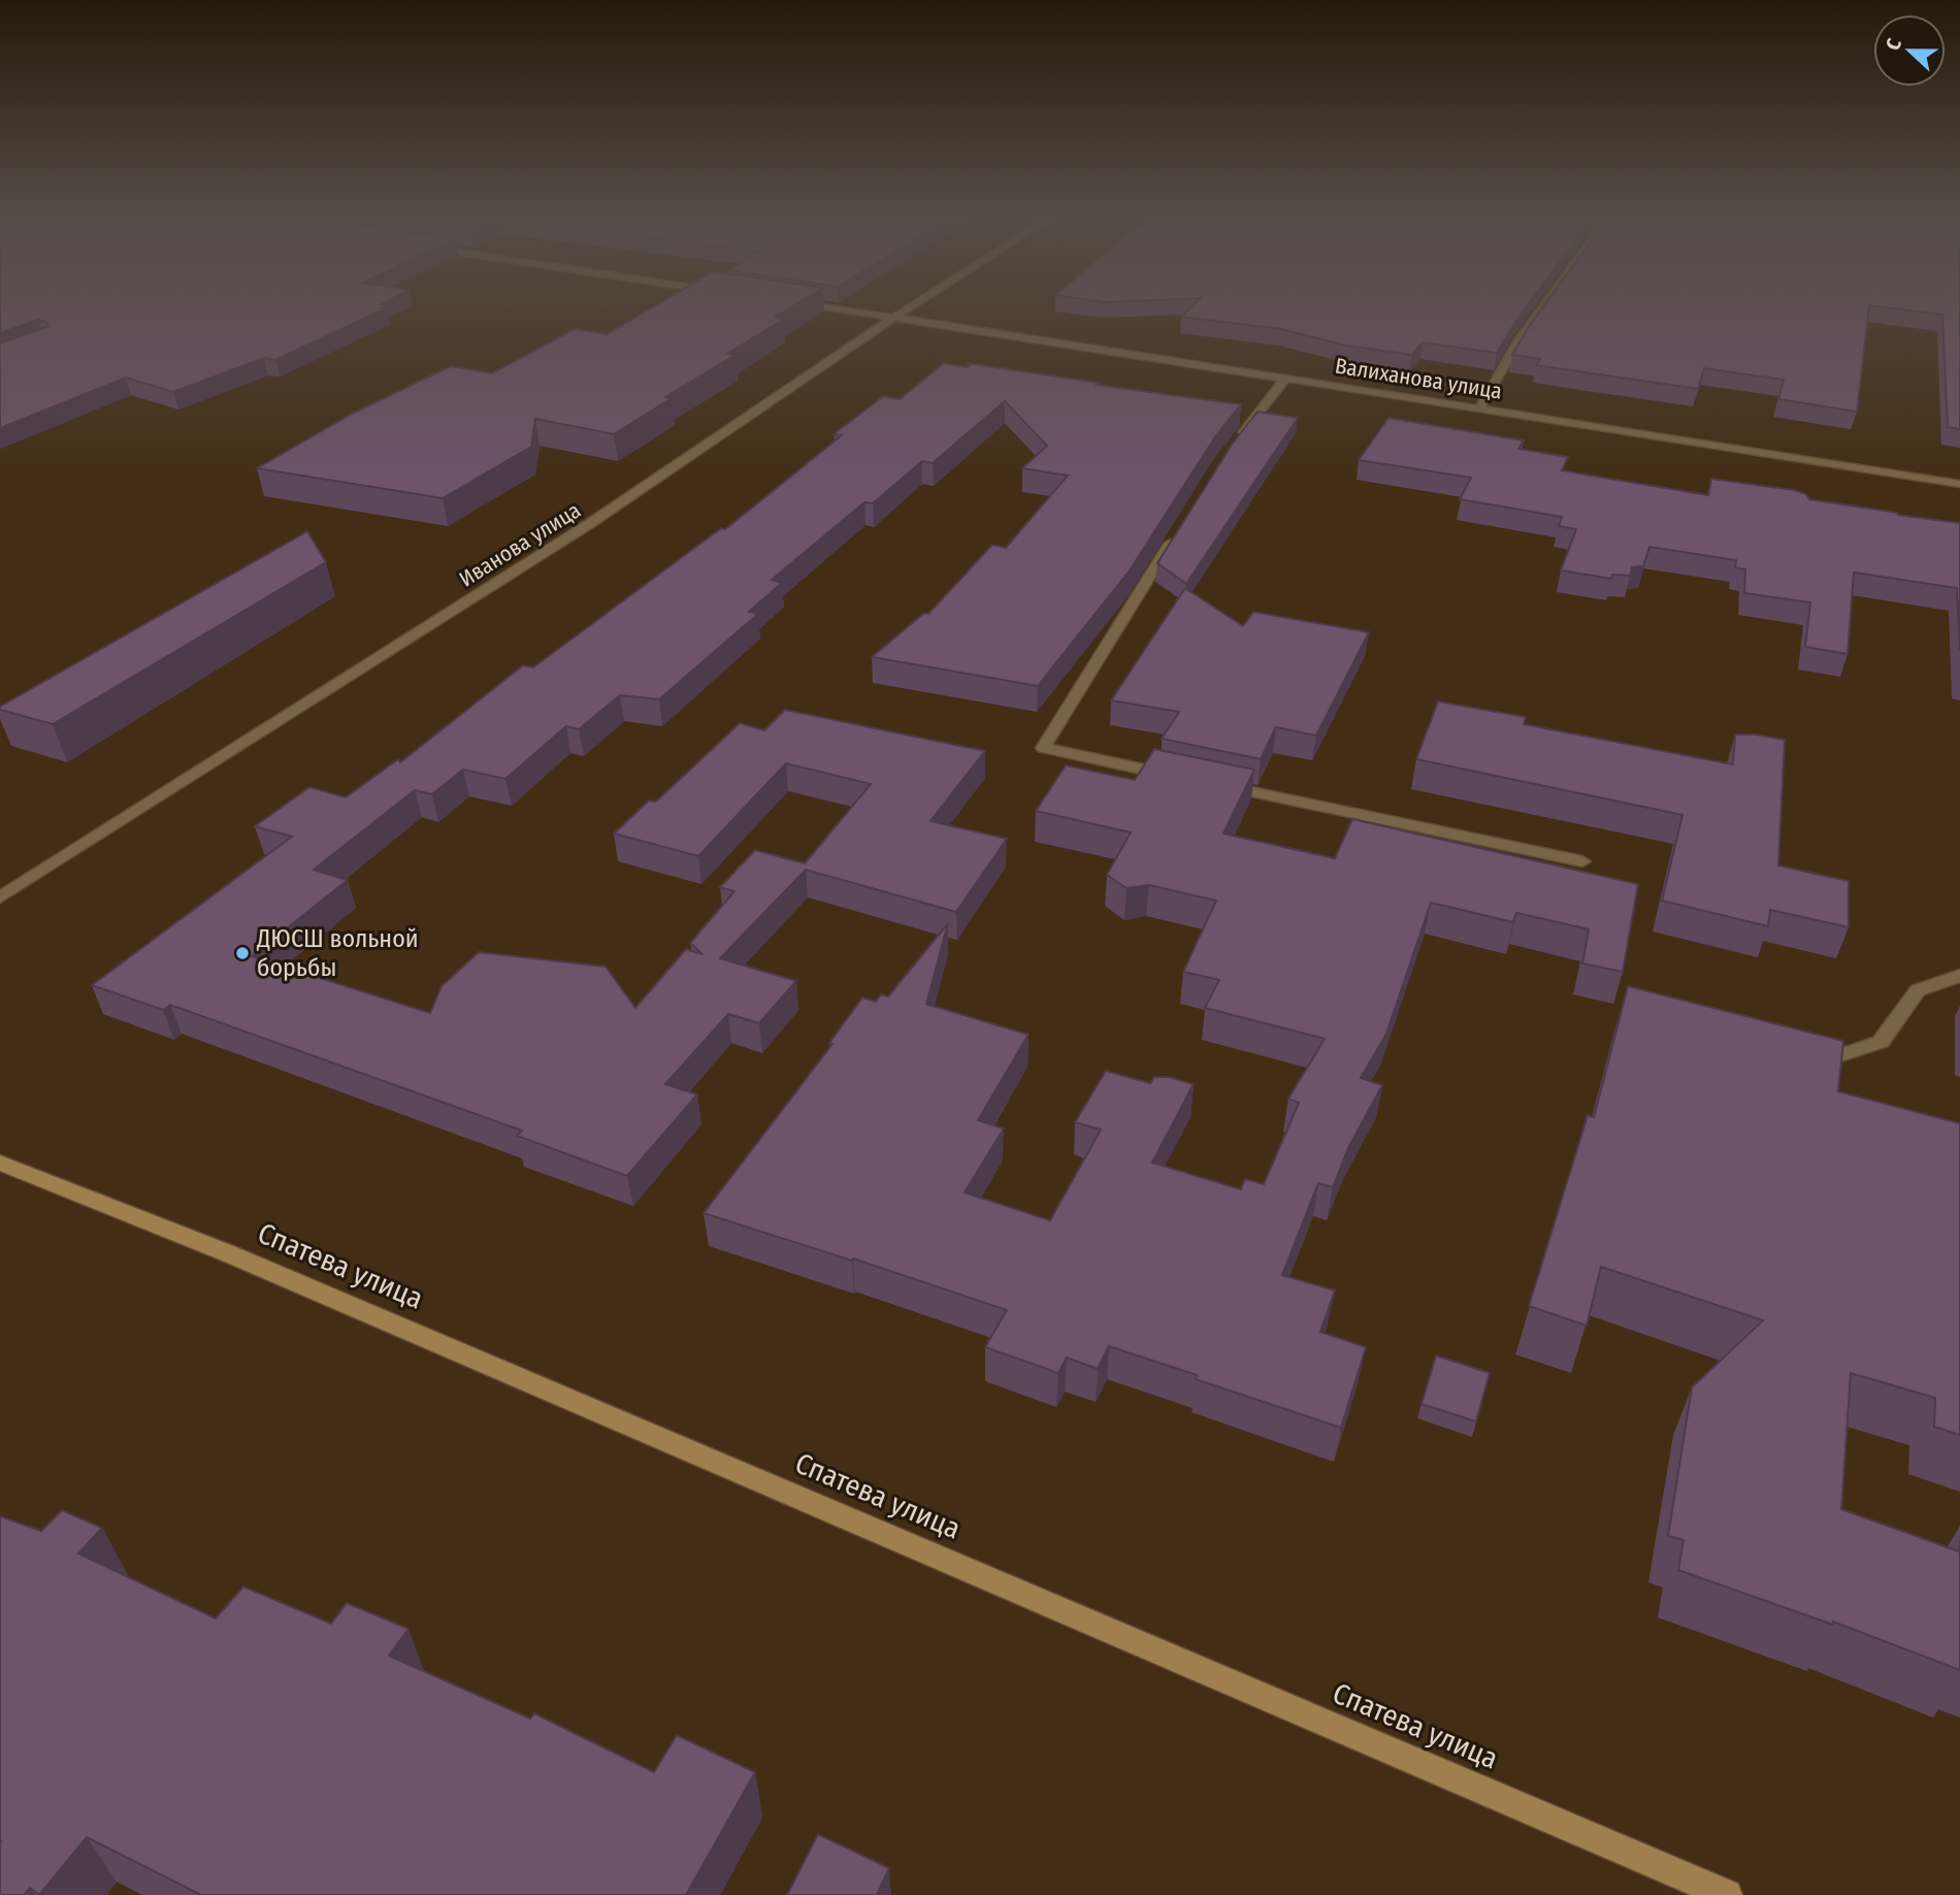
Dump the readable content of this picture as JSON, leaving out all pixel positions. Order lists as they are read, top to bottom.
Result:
{
  "streets": {
    "street": ["Валиханова улица", "Иванова улица", "Спатева улица"]
  },
  "crossings": [
    ["Валиханова улица", "Иванова улица"]
  ],
  "places": ["ДЮСШ вольной борьбы"],
  "north": "left"
}
